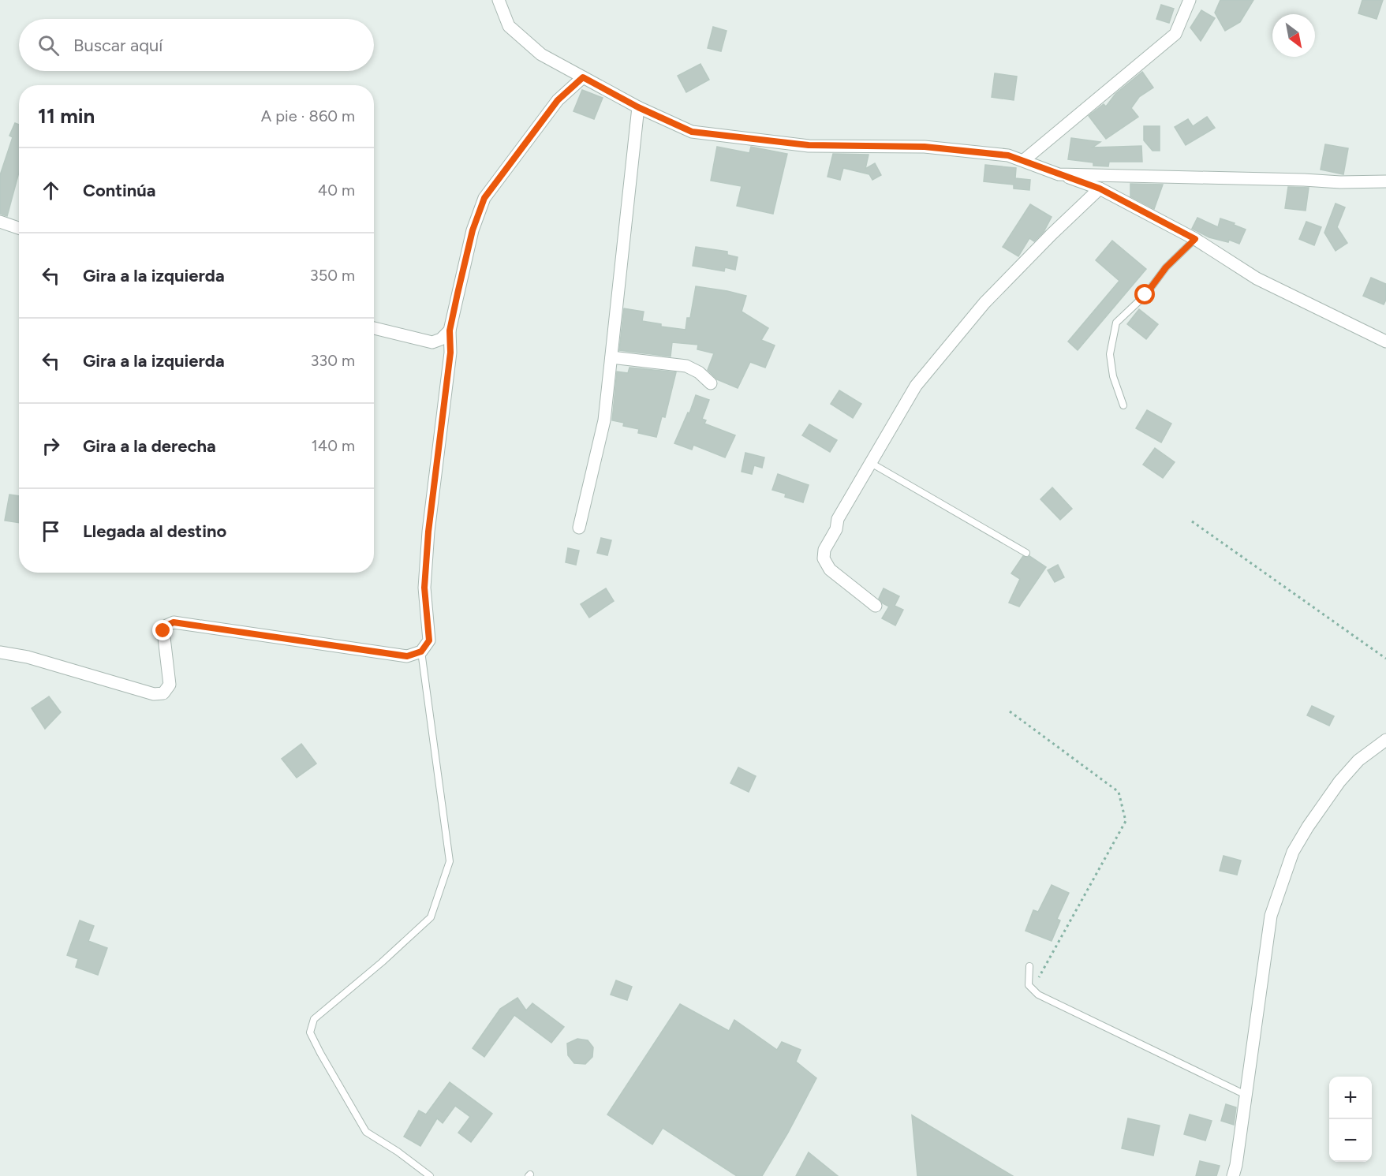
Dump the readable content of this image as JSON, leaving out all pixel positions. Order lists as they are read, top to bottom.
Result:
{
  "north": "bottom right",
  "page": {
    "search": "Buscar aquí",
    "heading": ["11 min", "A pie · 860 m"],
    "list": [
      ["Continúa", "40 m"],
      ["Gira a la izquierda", "350 m"],
      ["Gira a la izquierda", "330 m"],
      ["Gira a la derecha", "140 m"],
      "Llegada al destino"
    ],
    "map_buttons": ["+", "−"]
  }
}
